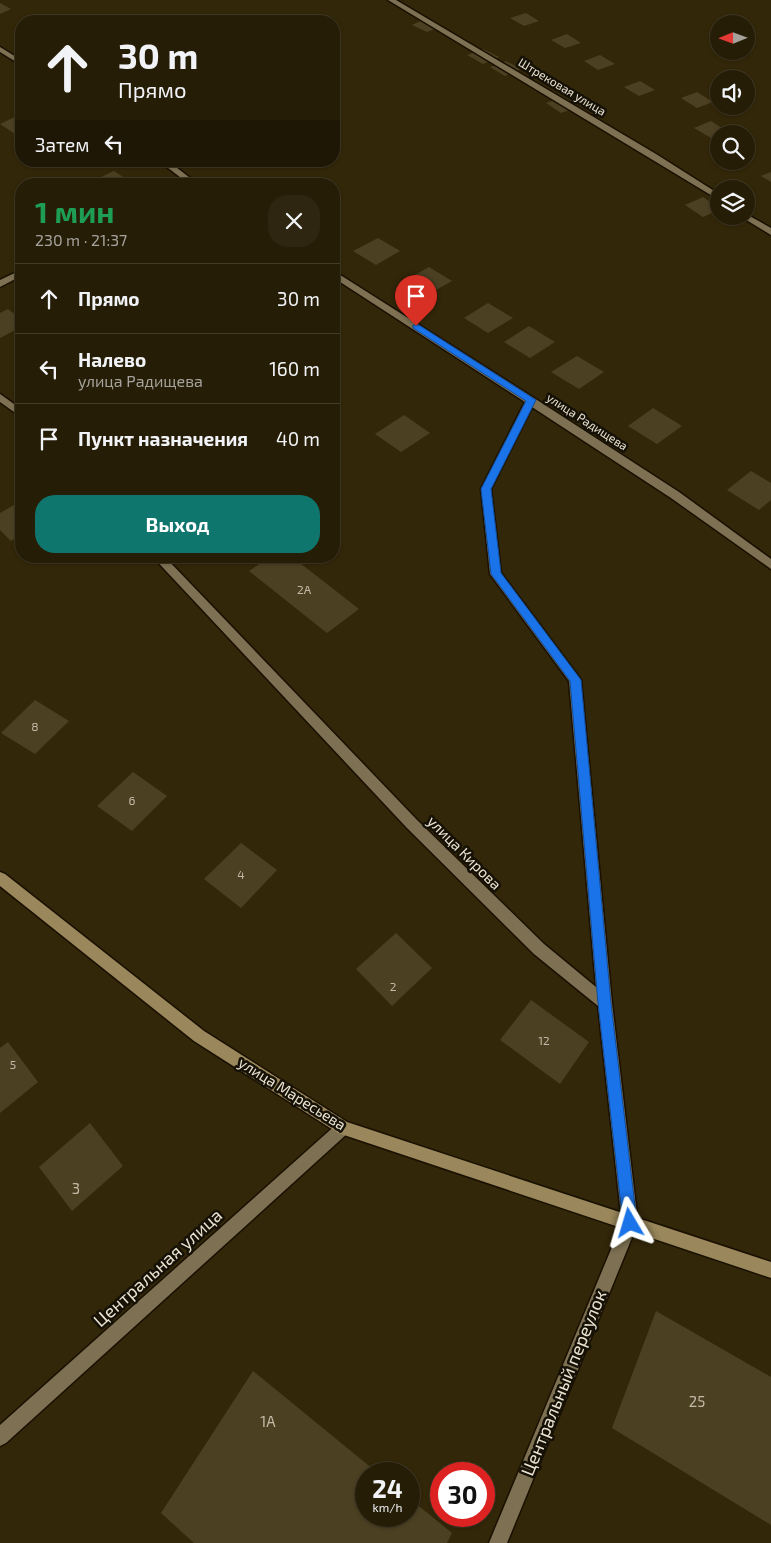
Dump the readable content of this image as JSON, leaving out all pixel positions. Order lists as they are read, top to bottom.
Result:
{
  "streets": {
    "street": [
      "Штрековая улица",
      "улица Радищева",
      "улица Кирова",
      "улица Маресьева",
      "Центральная улица",
      "Центральный переулок"
    ]
  },
  "crossings": [
    ["улица Маресьева", "Центральная улица"],
    ["улица Маресьева", "Центральный переулок"]
  ],
  "house_numbers": [
    "2А",
    "8",
    "6",
    "4",
    "2",
    "12",
    "5",
    "3",
    "25",
    "1А"
  ],
  "north": "left",
  "page": {
    "turn": ["30 m", "Прямо"],
    "then": "Затем",
    "heading": ["1 мин", "230 m · 21:37"],
    "list": [
      {
        "name": "Прямо",
        "value": "30 m"
      },
      {
        "name": "Налево",
        "note": "улица Радищева",
        "value": "160 m"
      },
      {
        "name": "Пункт назначения",
        "value": "40 m"
      }
    ],
    "buttons": "Выход",
    "speed": "24 km/h",
    "limit": "30"
  }
}
